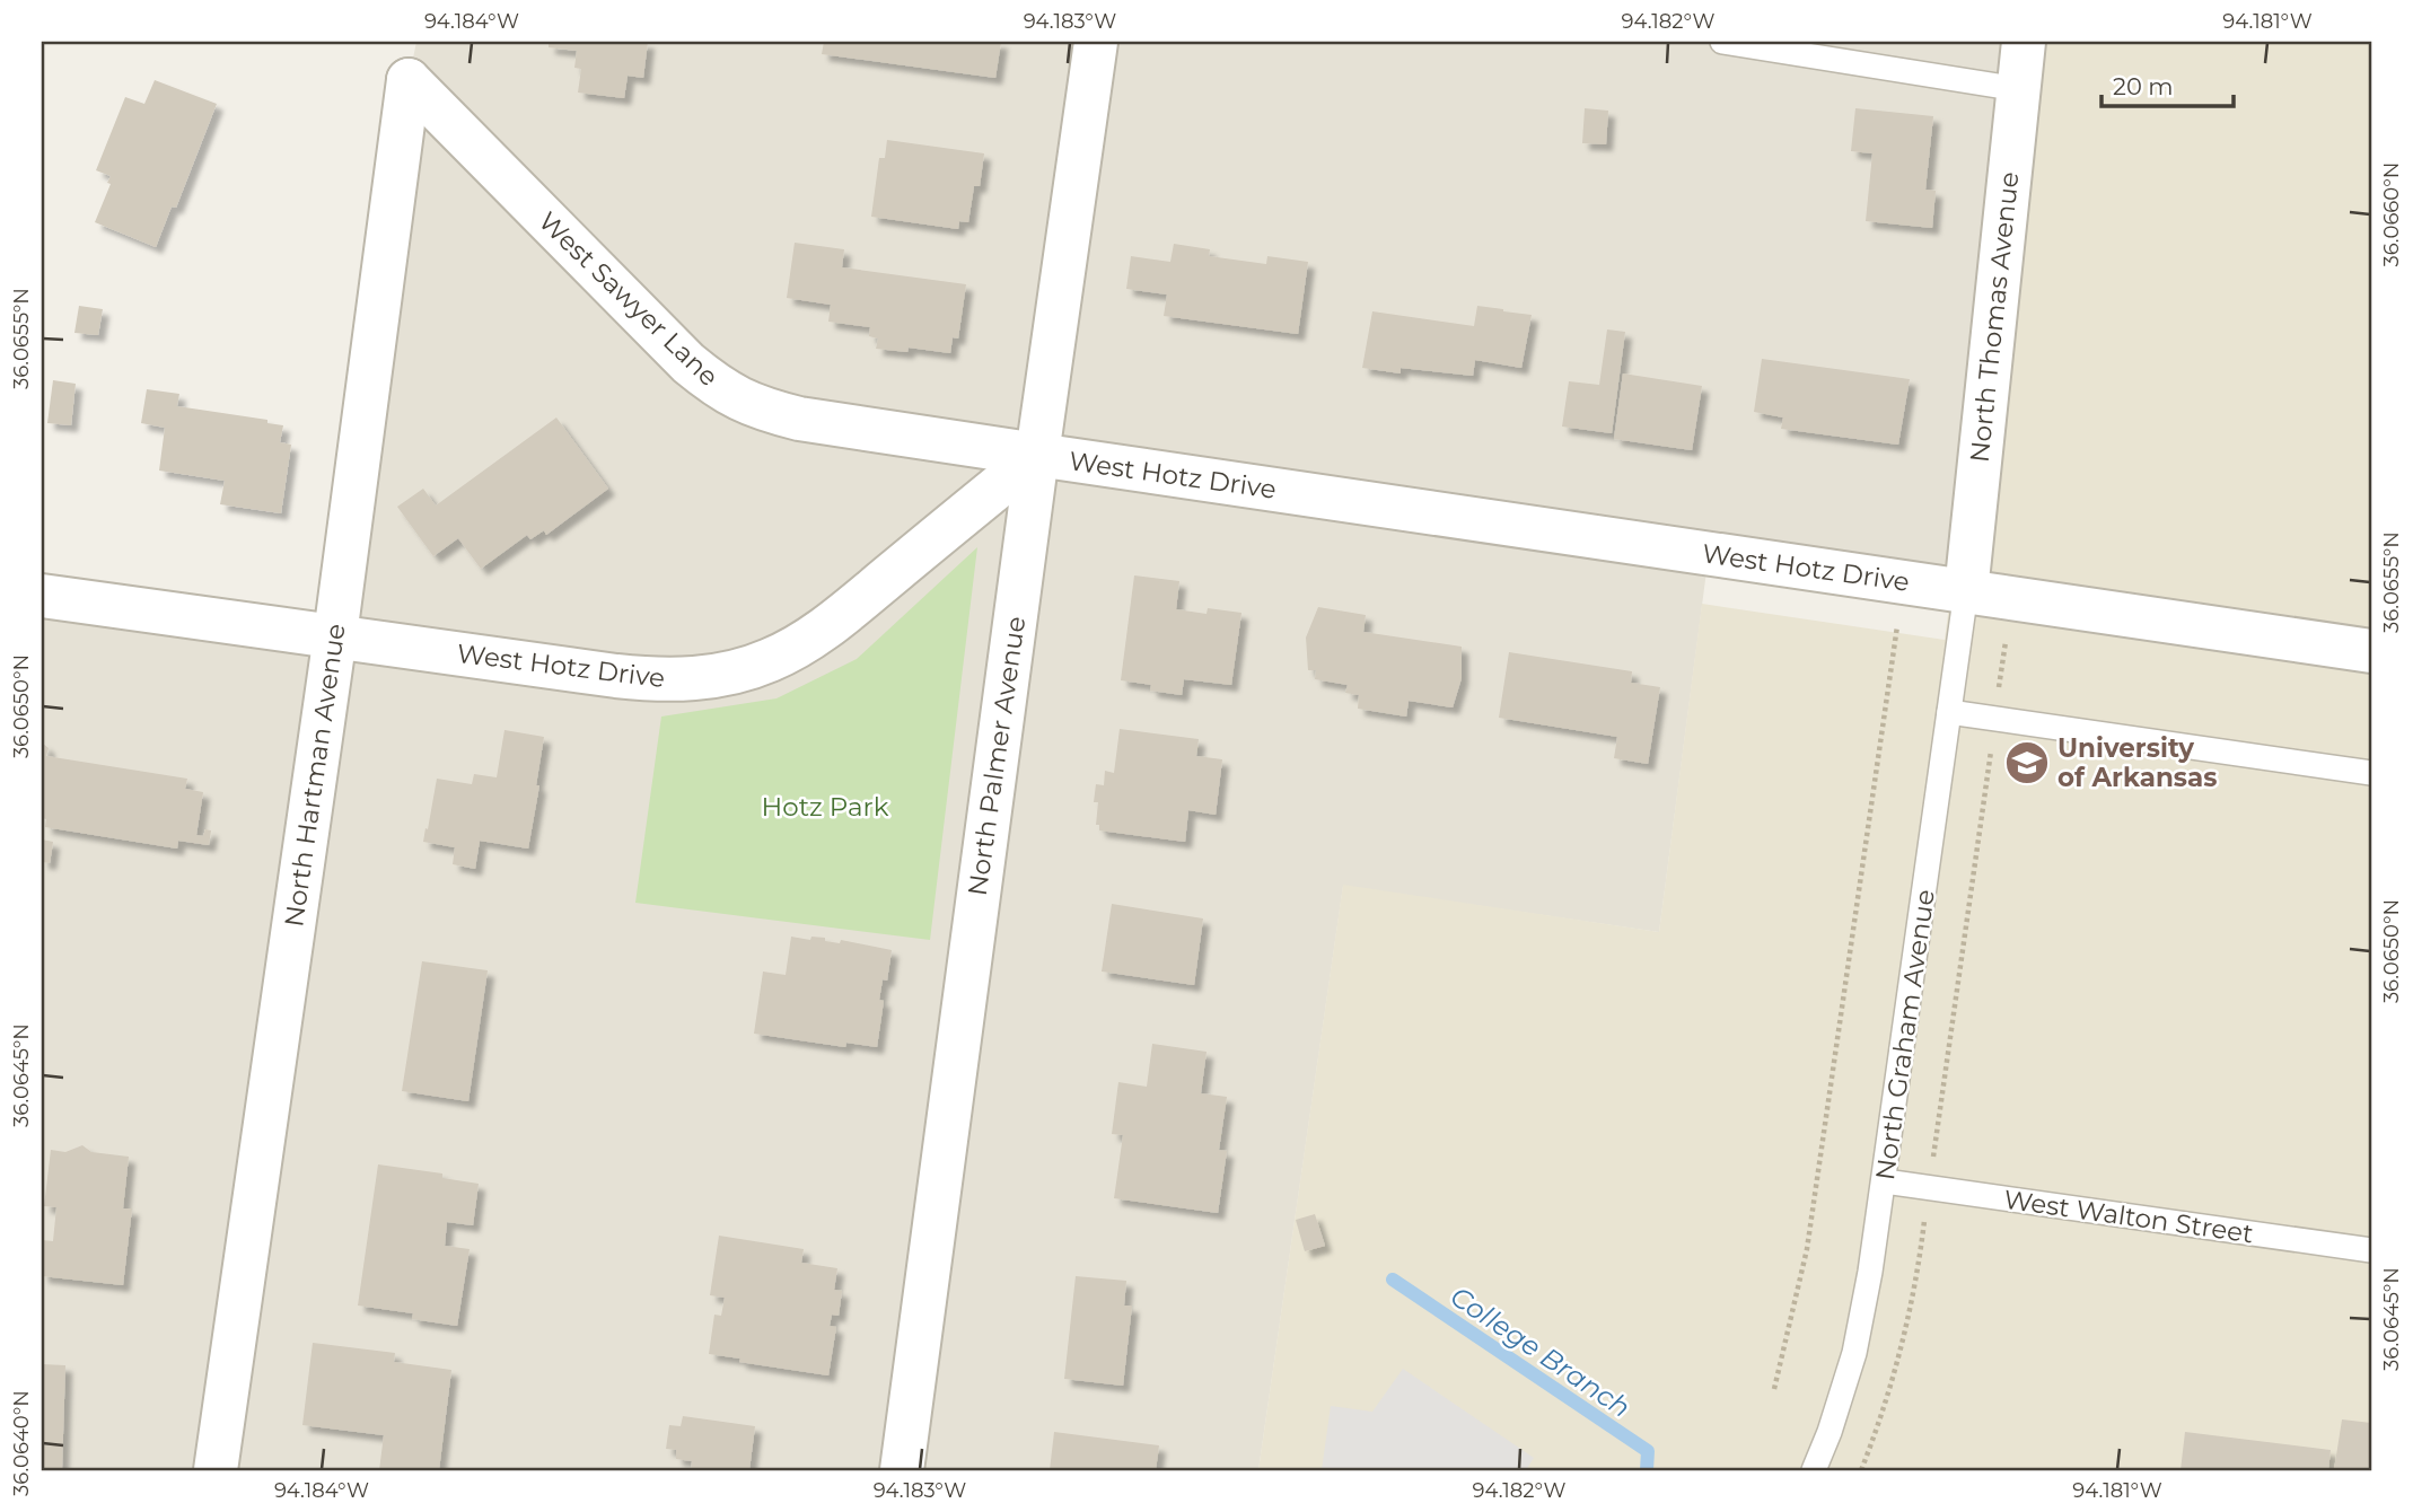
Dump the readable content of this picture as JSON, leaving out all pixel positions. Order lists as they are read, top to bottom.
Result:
{
  "streets": {
    "street": [
      "West Sawyer Lane",
      "North Thomas Avenue",
      "West Hotz Drive",
      "North Palmer Avenue",
      "North Hartman Avenue"
    ],
    "lane": ["North Graham Avenue", "West Walton Street"]
  },
  "crossings": [
    ["West Sawyer Lane", "West Hotz Drive"],
    ["West Sawyer Lane", "North Palmer Avenue"],
    ["West Sawyer Lane", "North Hartman Avenue"],
    ["North Thomas Avenue", "West Hotz Drive"],
    ["North Thomas Avenue", "North Graham Avenue"],
    ["West Hotz Drive", "North Palmer Avenue"],
    ["West Hotz Drive", "North Hartman Avenue"],
    ["West Hotz Drive", "North Graham Avenue"],
    ["North Graham Avenue", "West Walton Street"]
  ],
  "water": ["College Branch"],
  "parks": ["Hotz Park"],
  "places": {
    "school or university": ["University of Arkansas"]
  },
  "scale_bar": "20 m",
  "coordinates": [
    "94.184°W",
    "94.183°W",
    "94.182°W",
    "94.181°W",
    "36.0660°N",
    "36.0655°N",
    "36.0650°N",
    "36.0645°N",
    "36.0640°N"
  ]
}
